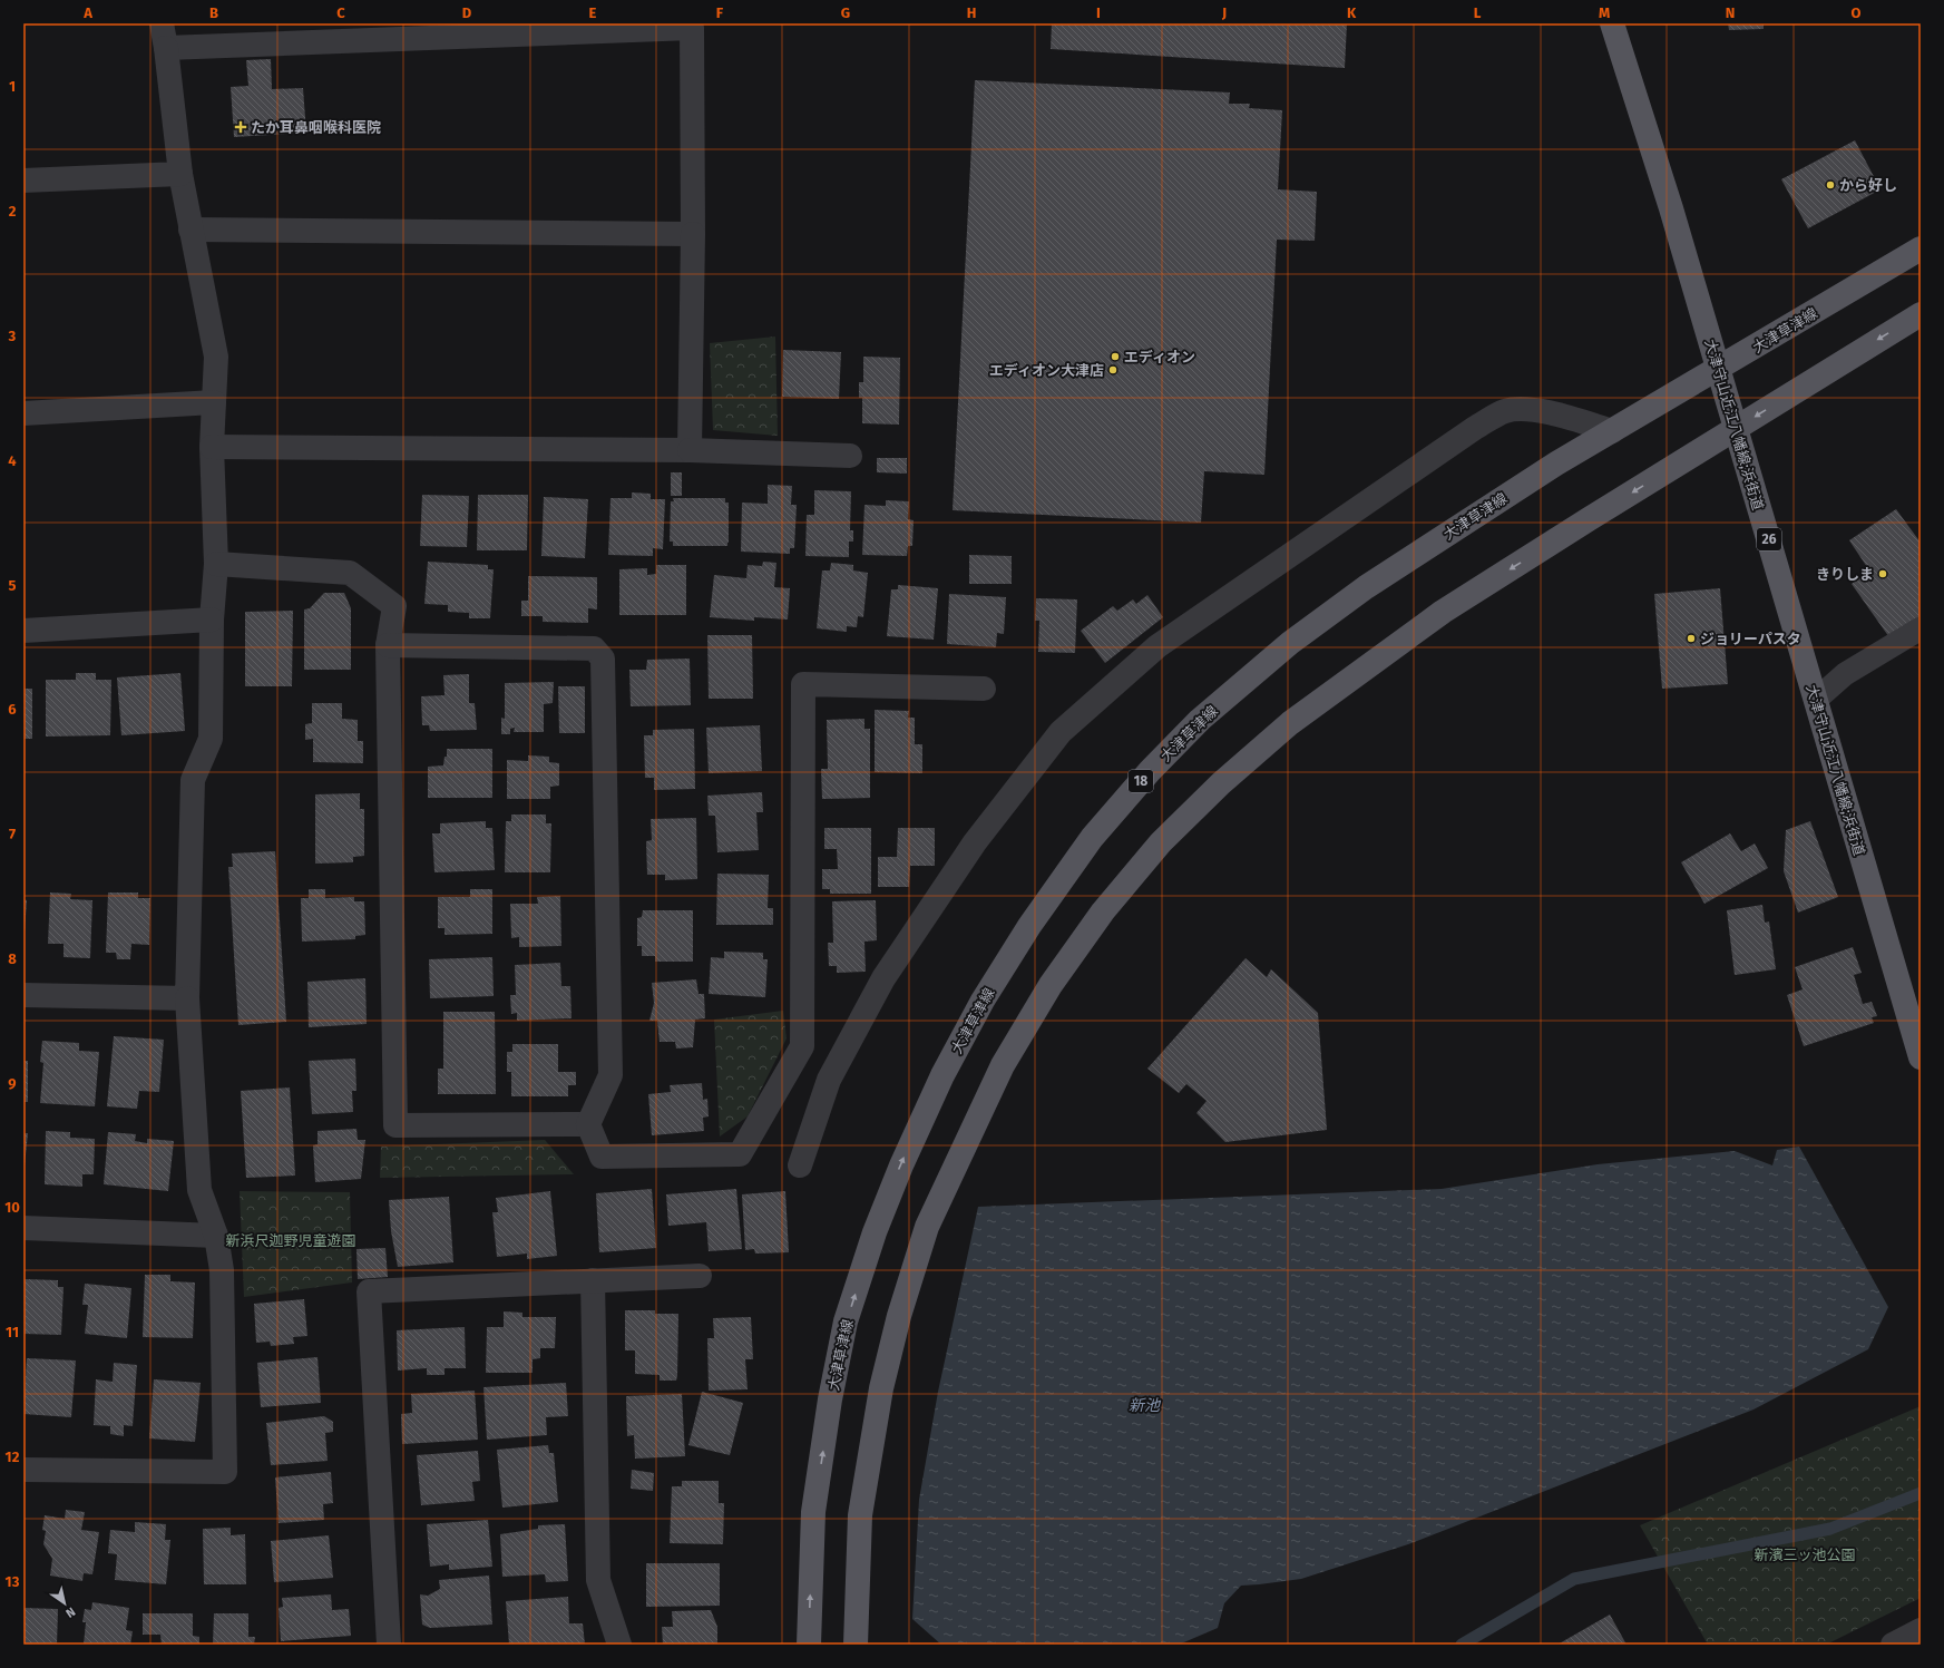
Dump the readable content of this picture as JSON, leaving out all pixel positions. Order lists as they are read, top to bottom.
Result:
{
  "streets": {
    "main road": [
      "大津草津線",
      "大津守山近江八幡線;浜街道",
      "26",
      "18"
    ]
  },
  "crossings": [
    ["大津草津線", "大津守山近江八幡線;浜街道"]
  ],
  "water": ["新池"],
  "parks": ["新浜尺迦野児童遊園", "新濱三ッ池公園"],
  "places": {
    "health": ["たか耳鼻咽喉科医院"],
    "other": [
      "から好し",
      "エディオン",
      "エディオン大津店",
      "きりしま",
      "ジョリーパスタ"
    ]
  },
  "north": "bottom right",
  "grid": {
    "columns": [
      "A",
      "B",
      "C",
      "D",
      "E",
      "F",
      "G",
      "H",
      "I",
      "J",
      "K",
      "L",
      "M",
      "N",
      "O"
    ],
    "rows": [
      "1",
      "2",
      "3",
      "4",
      "5",
      "6",
      "7",
      "8",
      "9",
      "10",
      "11",
      "12",
      "13"
    ]
  }
}
